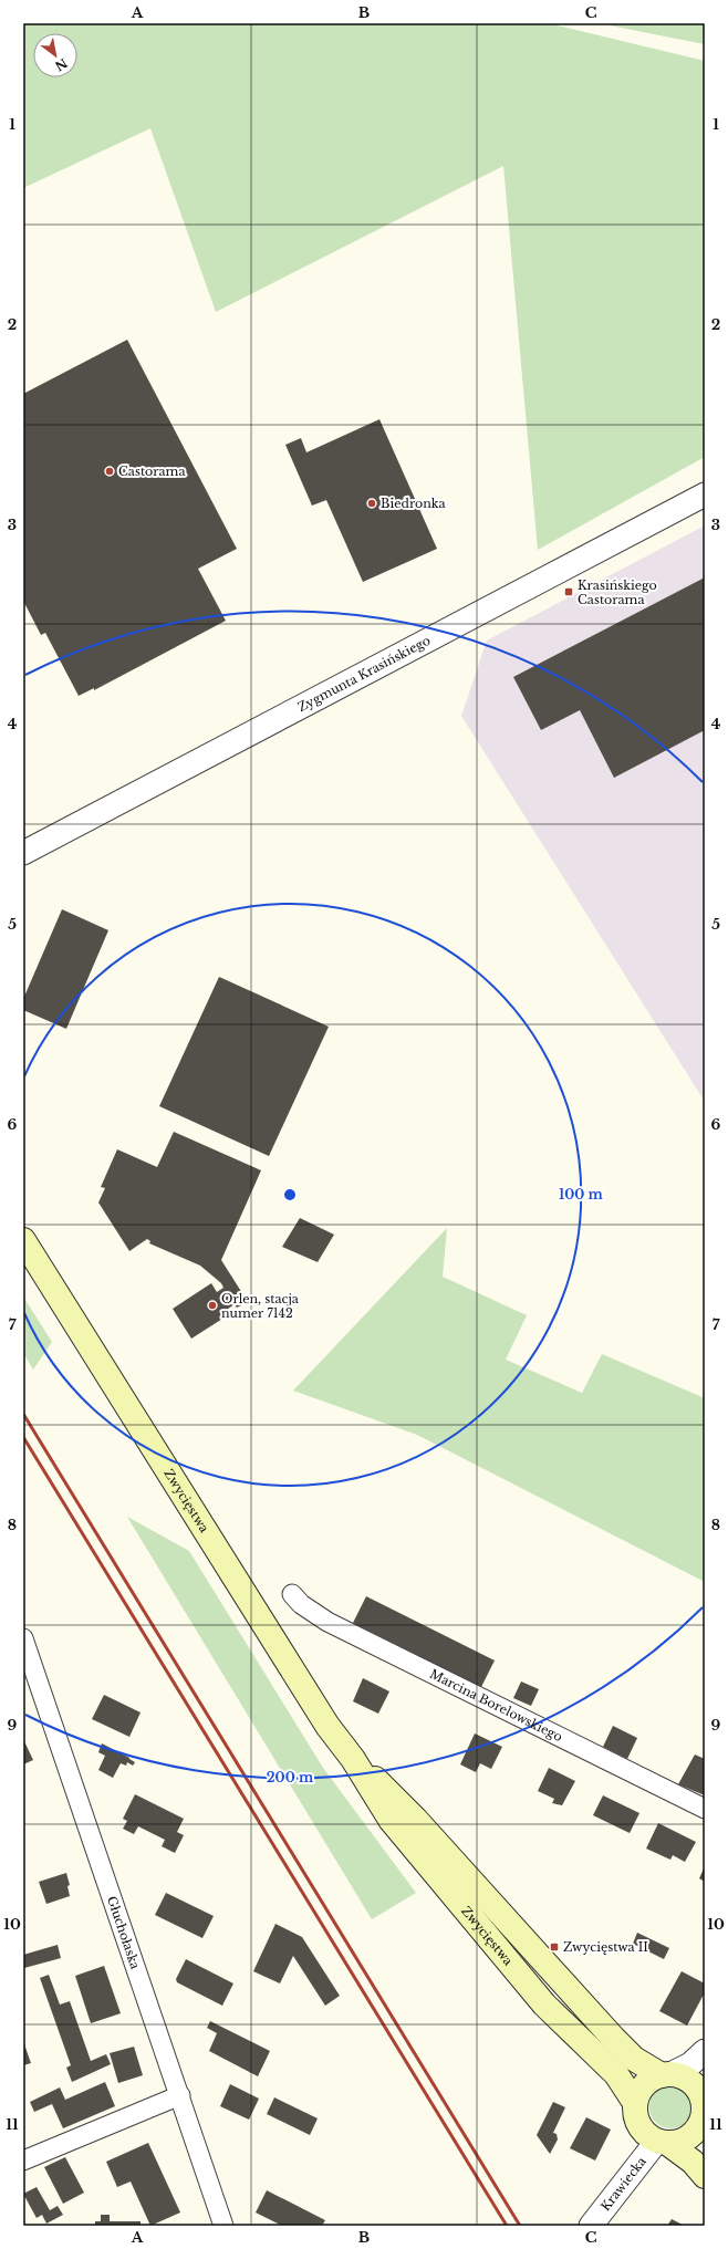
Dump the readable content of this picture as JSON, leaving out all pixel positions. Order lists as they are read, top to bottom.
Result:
{
  "streets": {
    "main road": ["Zwycięstwa"],
    "street": [
      "Zygmunta Krasińskiego",
      "Marcina Borelowskiego",
      "Głuchołaska",
      "Krawiecka"
    ]
  },
  "crossings": [
    ["Zwycięstwa", "Krawiecka"]
  ],
  "places": {
    "other": ["Castorama", "Biedronka", "Orlen, stacja numer 7142"],
    "transit": ["Krasińskiego Castorama", "Zwycięstwa II"]
  },
  "north": "bottom right",
  "grid": {
    "columns": ["A", "B", "C"],
    "rows": [
      "1",
      "2",
      "3",
      "4",
      "5",
      "6",
      "7",
      "8",
      "9",
      "10",
      "11"
    ]
  },
  "rings": ["100 m", "200 m"]
}
